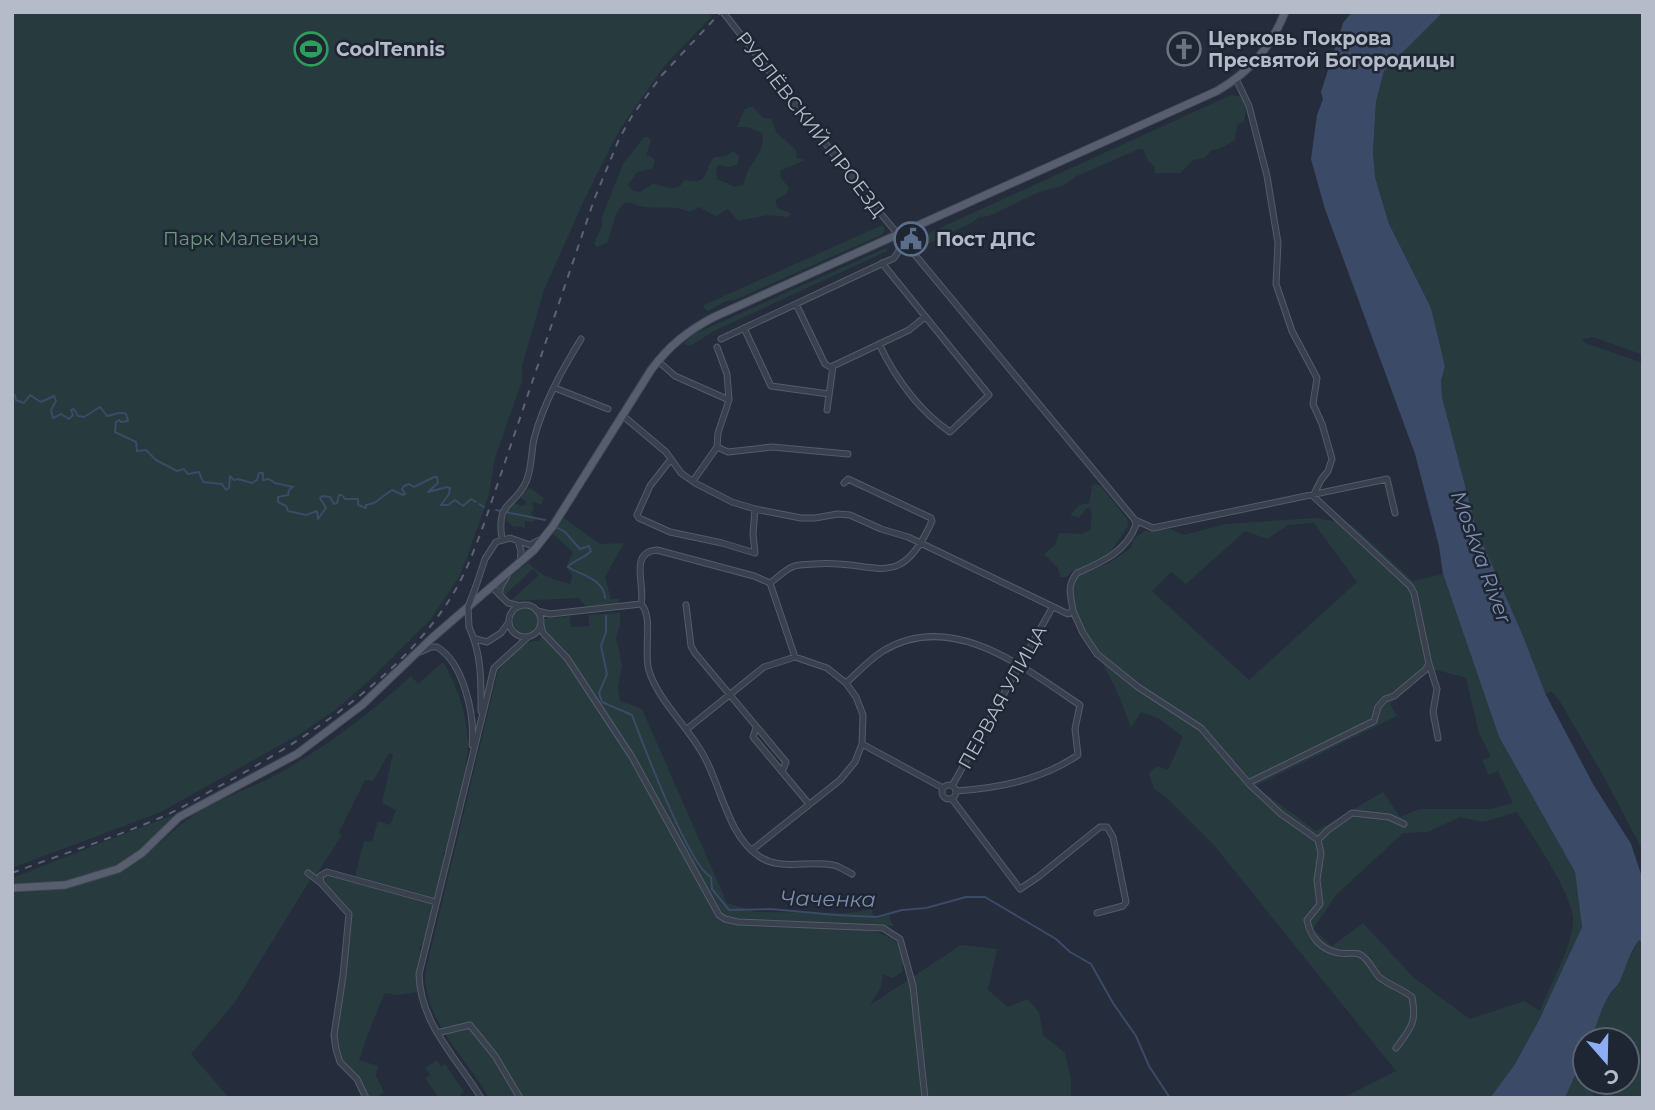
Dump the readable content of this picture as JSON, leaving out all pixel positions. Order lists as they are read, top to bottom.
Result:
{
  "streets": {
    "street": ["РУБЛЁВСКИЙ ПРОЕЗД", "ПЕРВАЯ УЛИЦА"]
  },
  "water": ["Moskva River", "Чаченка"],
  "parks": ["Парк Малевича"],
  "places": {
    "sports": ["CoolTennis"],
    "church": ["Церковь Покрова Пресвятой Богородицы"],
    "public building": ["Пост ДПС"]
  },
  "north": "bottom"
}
